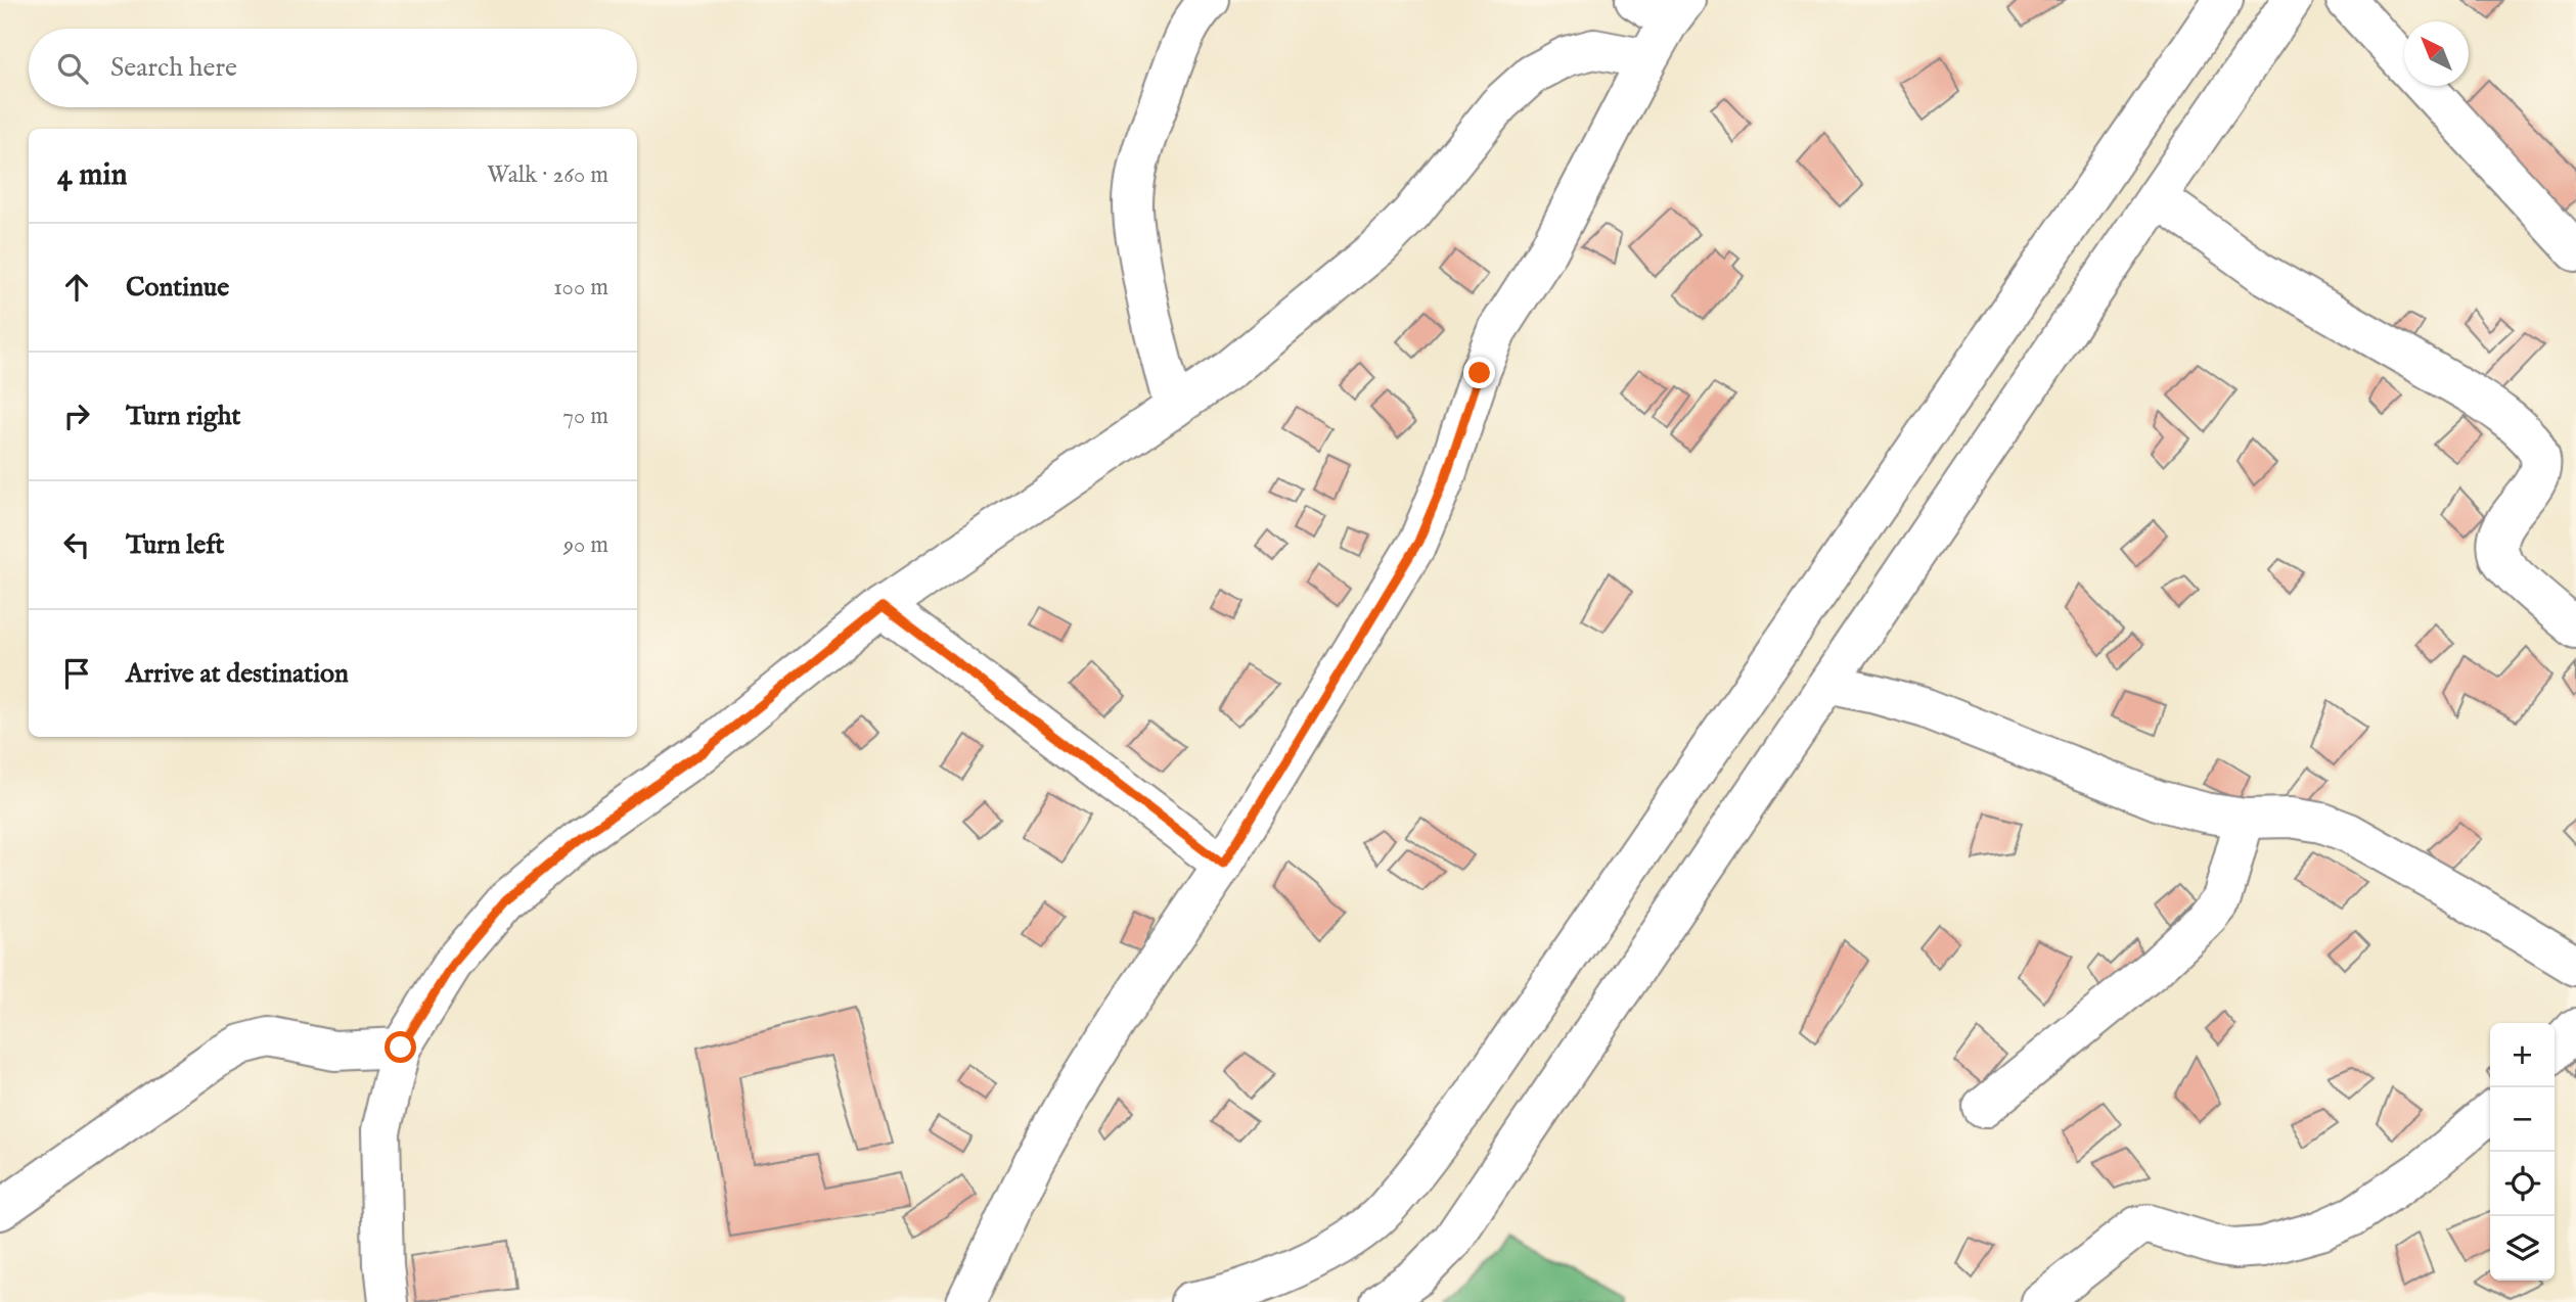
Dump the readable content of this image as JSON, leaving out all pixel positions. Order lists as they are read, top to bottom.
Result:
{
  "north": "top left",
  "page": {
    "search": "Search here",
    "heading": ["4 min", "Walk · 260 m"],
    "list": [
      ["Continue", "100 m"],
      ["Turn right", "70 m"],
      ["Turn left", "90 m"],
      "Arrive at destination"
    ],
    "map_buttons": ["+", "−"]
  }
}
